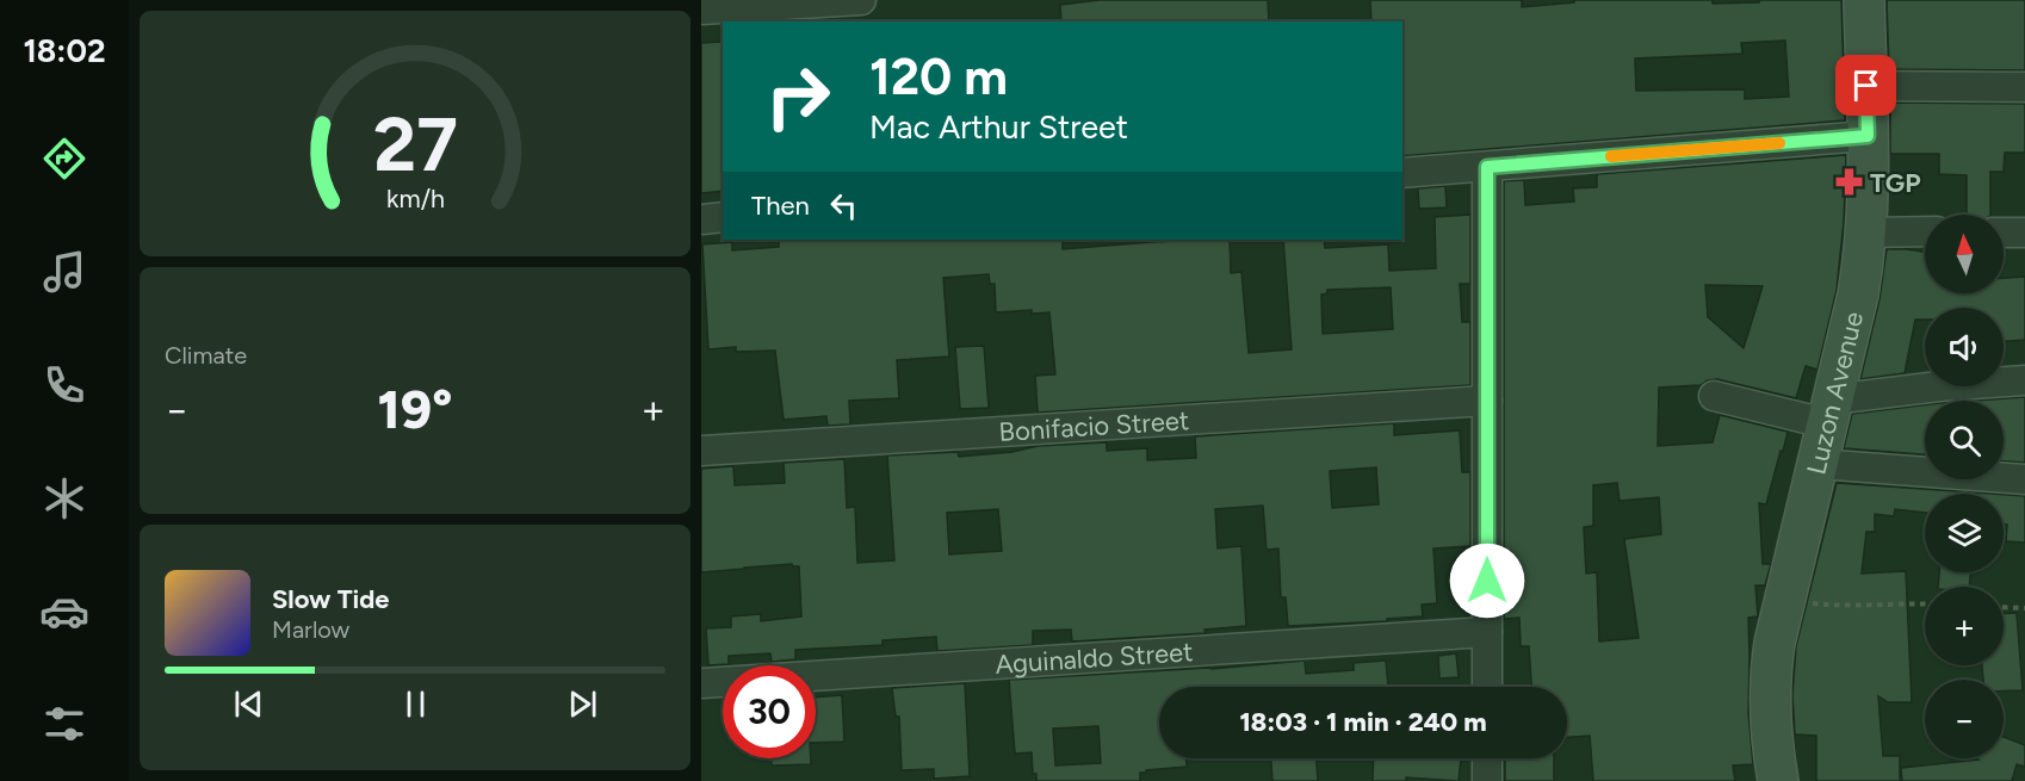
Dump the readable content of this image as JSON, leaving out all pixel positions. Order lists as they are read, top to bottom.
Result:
{
  "streets": {
    "main road": ["Luzon Avenue"],
    "street": ["Bonifacio Street", "Aguinaldo Street"]
  },
  "places": {
    "pharmacy": ["TGP"]
  },
  "north": "top",
  "page": {
    "tabs": "18:02",
    "turn": ["120 m", "Mac Arthur Street"],
    "then": "Then",
    "map_buttons": ["+", "−"],
    "tile": "Climate",
    "heat": ["−", "19°", "+"],
    "song": ["Slow Tide", "Marlow"],
    "limit": "30",
    "trip": "18:03 · 1 min · 240 m",
    "gauge": ["27", "km/h"]
  }
}
